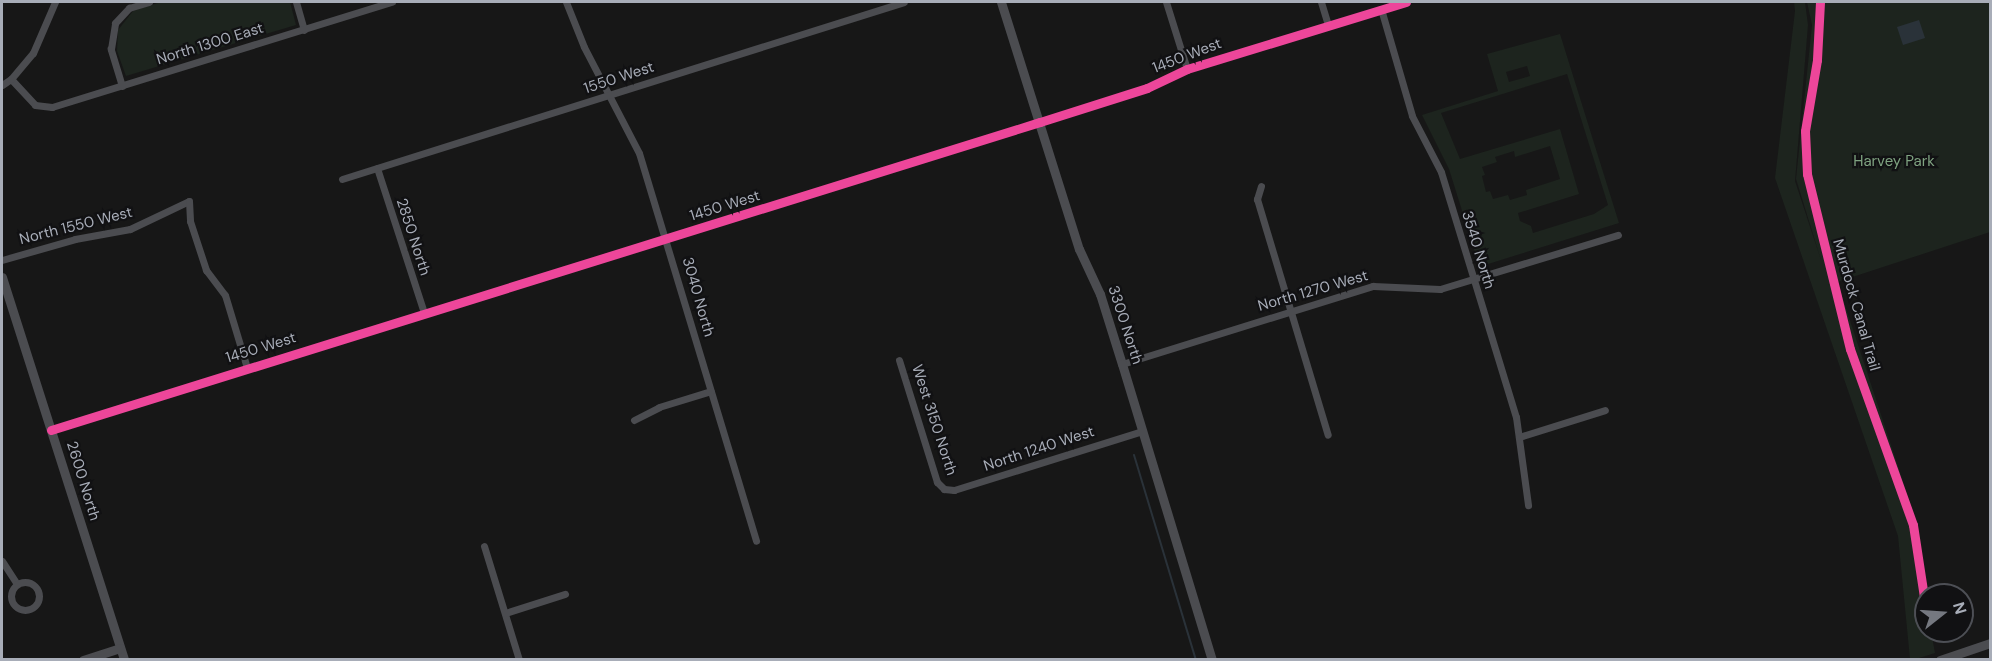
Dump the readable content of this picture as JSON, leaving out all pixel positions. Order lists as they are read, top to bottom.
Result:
{
  "streets": {
    "street": [
      "North 1300 East",
      "1450 West",
      "1550 West",
      "North 1550 West",
      "2850 North",
      "3540 North",
      "North 1270 West",
      "3040 North",
      "3300 North",
      "West 3150 North",
      "North 1240 West",
      "2600 North"
    ],
    "cycle path": ["Murdock Canal Trail"]
  },
  "crossings": [
    ["1450 West", "North 1550 West"],
    ["1450 West", "2850 North"],
    ["1450 West", "3540 North"],
    ["1450 West", "3040 North"],
    ["1450 West", "3300 North"],
    ["1450 West", "2600 North"],
    ["1550 West", "2850 North"],
    ["1550 West", "3040 North"],
    ["3540 North", "North 1270 West"],
    ["North 1270 West", "3300 North"],
    ["3300 North", "North 1240 West"],
    ["West 3150 North", "North 1240 West"]
  ],
  "parks": ["Harvey Park"],
  "north": "right"
}
